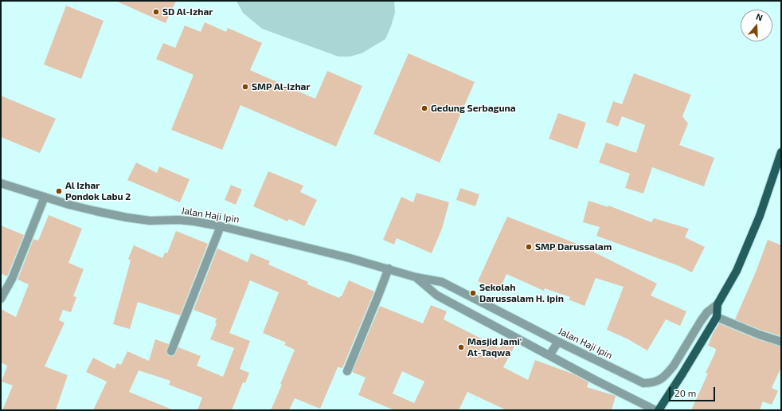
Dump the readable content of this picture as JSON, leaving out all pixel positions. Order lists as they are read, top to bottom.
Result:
{
  "streets": {
    "street": ["Jalan Haji Ipin"]
  },
  "places": [
    "SD Al-Izhar",
    "SMP Al-Izhar",
    "Gedung Serbaguna",
    "Al Izhar Pondok Labu 2",
    "SMP Darussalam",
    "Sekolah Darussalam H. Ipin",
    "Masjid Jami' At-Taqwa"
  ],
  "scale_bar": "20 m",
  "north": "top"
}
